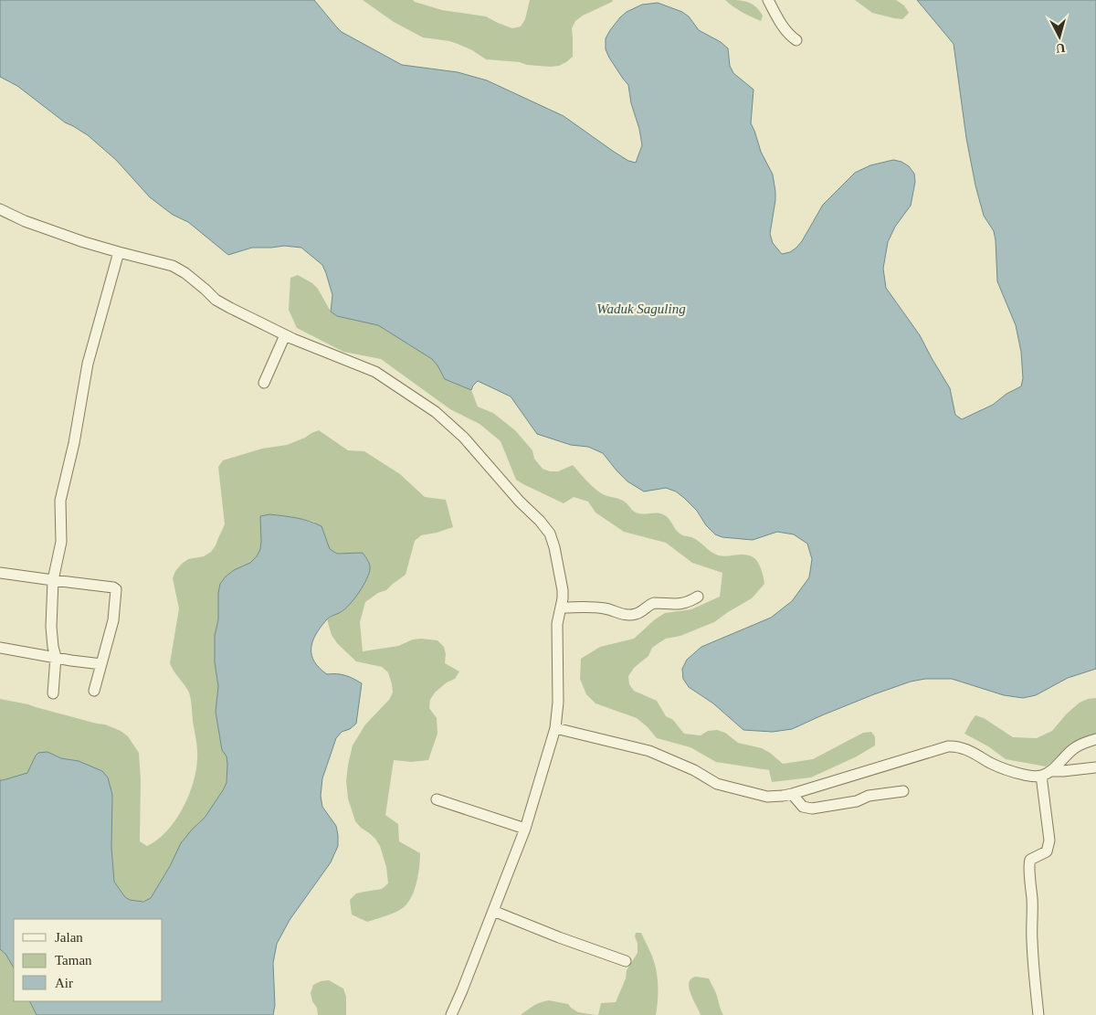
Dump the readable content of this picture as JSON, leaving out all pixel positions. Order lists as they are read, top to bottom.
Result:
{
  "water": ["Waduk Saguling"],
  "legend": ["Jalan", "Taman", "Air"],
  "north": "bottom"
}
